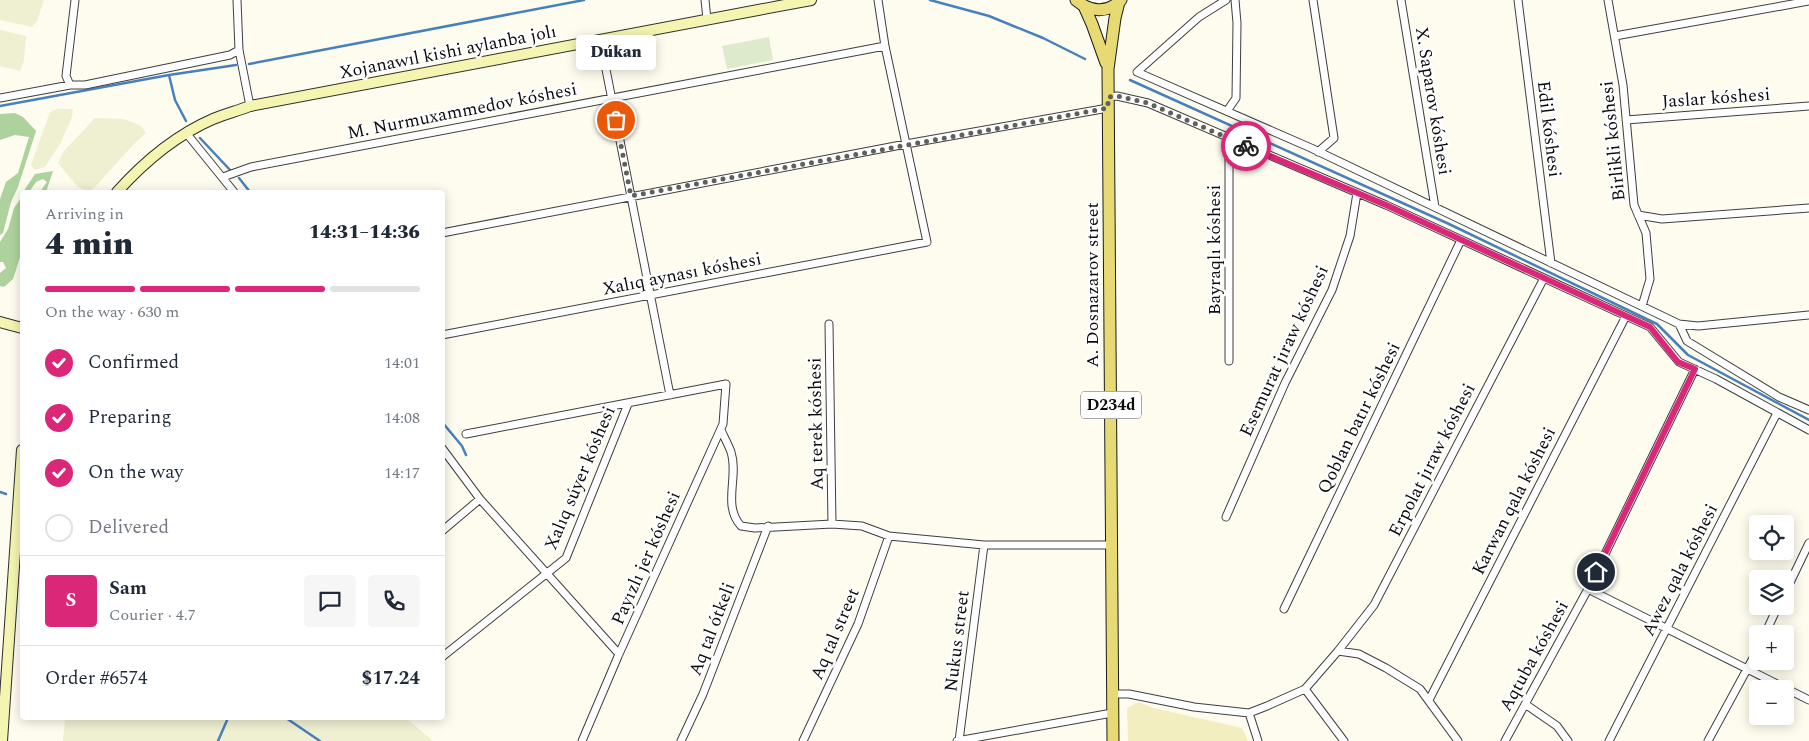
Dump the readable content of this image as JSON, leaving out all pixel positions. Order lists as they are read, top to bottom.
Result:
{
  "streets": {
    "main road": ["Xojanawıl kishi aylanba jolı", "A. Dosnazarov street", "D234d"],
    "street": [
      "Jaslar kóshesi",
      "X. Saparov kóshesi",
      "M. Nurmuxammedov kóshesi",
      "Edil kóshesi",
      "Birlikli kóshesi",
      "Bayraqlı kóshesi",
      "Xalıq aynası kóshesi",
      "Esemurat jıraw kóshesi",
      "Qoblan batır kóshesi",
      "Aq terek kóshesi",
      "Erpolat jıraw kóshesi",
      "Xalıq súyer kóshesi",
      "Karwan qala kóshesi",
      "Payızlı jer kóshesi",
      "Awez qala kóshesi",
      "Aq tal ótkeli",
      "Aq tal street",
      "Nukus street",
      "Aqtuba kóshesi"
    ]
  },
  "crossings": [
    ["Jaslar kóshesi", "Birlikli kóshesi"],
    ["A. Dosnazarov street", "D234d"]
  ],
  "places": ["Dúkan"],
  "page": {
    "bubble": "Dúkan",
    "heading": ["4 min", "Arriving in", "14:31–14:36"],
    "panel": [
      "Sam",
      "Courier · 4.7",
      "Order #6574",
      "$17.24"
    ],
    "bar": "On the way · 630 m",
    "list": [
      ["Confirmed", "14:01"],
      ["Preparing", "14:08"],
      ["On the way", "14:17"],
      "Delivered"
    ],
    "map_buttons": ["+", "−"],
    "round": "S"
  }
}
